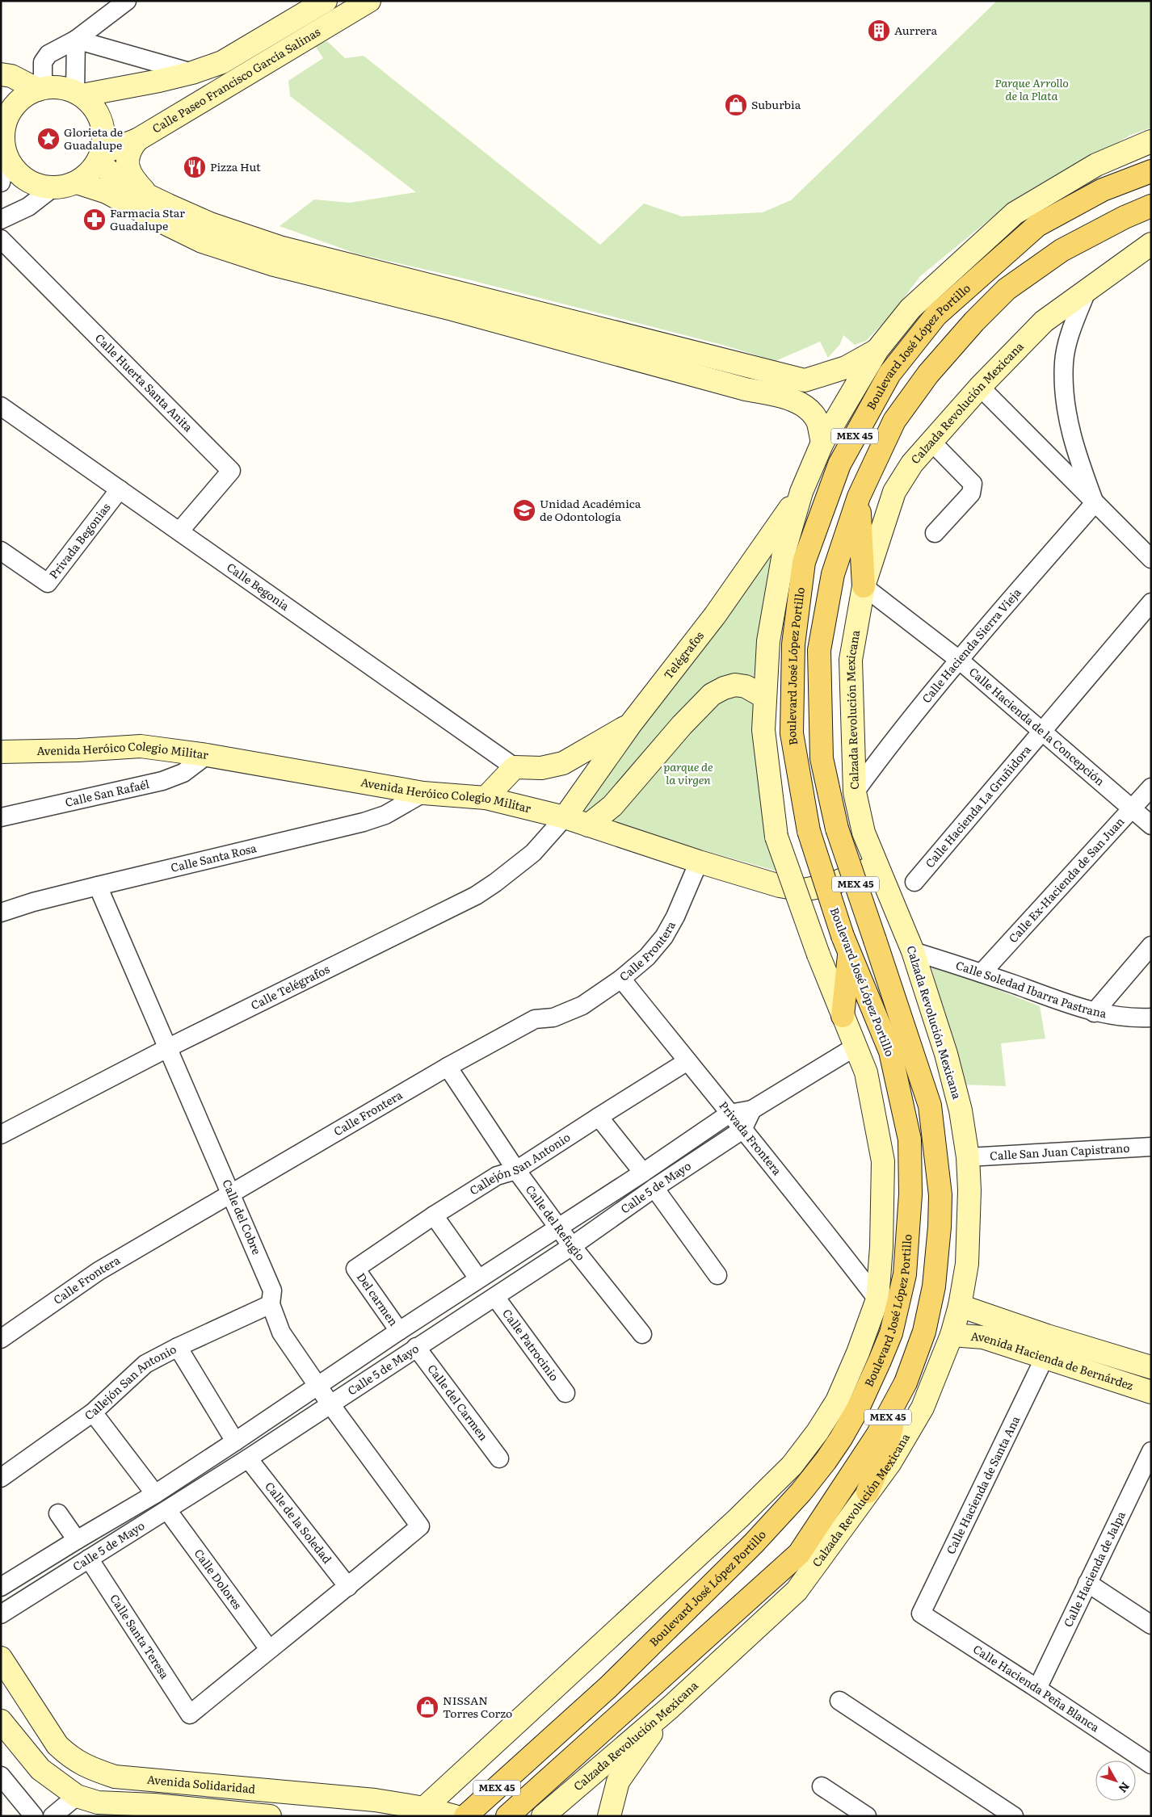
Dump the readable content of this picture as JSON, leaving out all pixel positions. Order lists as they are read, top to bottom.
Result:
{
  "streets": {
    "main road": ["Boulevard José López Portillo", "MEX 45"],
    "street": [
      "Calle Paseo Francisco García Salinas",
      "Calle Huerta Santa Anita",
      "Calzada Revolución Mexicana",
      "Privada Begonias",
      "Calle Begonia",
      "Calle Hacienda Sierra Vieja",
      "Telégrafos",
      "Calle Hacienda de la Concepción",
      "Avenida Heróico Colegio Militar",
      "Calle San Rafaél",
      "Calle Hacienda La Gruñidora",
      "Calle Santa Rosa",
      "Calle Ex-Hacienda de San Juan",
      "Calle Frontera",
      "Calle Telégrafos",
      "Calle Soledad Ibarra Pastrana",
      "Privada Frontera",
      "Calle San Juan Capistrano",
      "Callejón San Antonio",
      "Calle 5 de Mayo",
      "Calle del Cobre",
      "Calle del Refugio",
      "Del carmen",
      "Calle Patrocinio",
      "Avenida Hacienda de Bernárdez",
      "Calle del Carmen",
      "Calle Hacienda de Santa Ana",
      "Calle de la Soledad",
      "Calle Hacienda de Jalpa",
      "Calle Dolores",
      "Calle Santa Teresa",
      "Calle Hacienda Peña Blanca",
      "Avenida Solidaridad"
    ]
  },
  "crossings": [
    ["Calle Huerta Santa Anita", "Calle Begonia"],
    ["Calzada Revolución Mexicana", "Calle Hacienda Sierra Vieja"],
    ["Calzada Revolución Mexicana", "Calle Hacienda de la Concepción"],
    ["Calzada Revolución Mexicana", "Avenida Heróico Colegio Militar"],
    ["Calzada Revolución Mexicana", "Calle Soledad Ibarra Pastrana"],
    ["Calzada Revolución Mexicana", "Calle San Juan Capistrano"],
    ["Calzada Revolución Mexicana", "Avenida Hacienda de Bernárdez"],
    ["Privada Begonias", "Calle Begonia"],
    ["Calle Hacienda Sierra Vieja", "Calle Hacienda de la Concepción"],
    ["Telégrafos", "Avenida Heróico Colegio Militar"],
    ["Telégrafos", "Calle Telégrafos"],
    ["Calle Hacienda de la Concepción", "Calle Hacienda La Gruñidora"],
    ["Calle Hacienda de la Concepción", "Calle Ex-Hacienda de San Juan"],
    ["Avenida Heróico Colegio Militar", "Calle San Rafaél"],
    ["Avenida Heróico Colegio Militar", "Calle Santa Rosa"],
    ["Avenida Heróico Colegio Militar", "Calle Frontera"],
    ["Avenida Heróico Colegio Militar", "Calle Telégrafos"],
    ["Calle Santa Rosa", "Calle del Cobre"],
    ["Calle Ex-Hacienda de San Juan", "Calle Soledad Ibarra Pastrana"],
    ["Calle Frontera", "Privada Frontera"],
    ["Calle Frontera", "Calle del Cobre"],
    ["Calle Frontera", "Calle del Refugio"],
    ["Calle Telégrafos", "Calle del Cobre"],
    ["Privada Frontera", "Callejón San Antonio"],
    ["Privada Frontera", "Calle 5 de Mayo"],
    ["Callejón San Antonio", "Calle del Cobre"],
    ["Callejón San Antonio", "Calle del Refugio"],
    ["Callejón San Antonio", "Del carmen"],
    ["Calle 5 de Mayo", "Calle del Cobre"],
    ["Calle 5 de Mayo", "Calle del Refugio"],
    ["Calle 5 de Mayo", "Del carmen"],
    ["Calle 5 de Mayo", "Calle Patrocinio"],
    ["Calle 5 de Mayo", "Calle del Carmen"],
    ["Calle 5 de Mayo", "Calle de la Soledad"],
    ["Calle 5 de Mayo", "Calle Dolores"],
    ["Calle 5 de Mayo", "Calle Santa Teresa"],
    ["Calle del Cobre", "Calle de la Soledad"],
    ["Avenida Hacienda de Bernárdez", "Calle Hacienda de Santa Ana"],
    ["Calle Hacienda de Santa Ana", "Calle Hacienda Peña Blanca"],
    ["Calle Hacienda de Jalpa", "Calle Hacienda Peña Blanca"],
    ["Calle Dolores", "Calle Santa Teresa"]
  ],
  "parks": ["Parque Arrollo de la Plata", "parque de la virgen"],
  "places": {
    "building": ["Aurrera"],
    "shop": ["Suburbia", "NISSAN Torres Corzo"],
    "place": ["Glorieta de Guadalupe"],
    "restaurant": ["Pizza Hut"],
    "pharmacy": ["Farmacia Star Guadalupe"],
    "school or university": ["Unidad Académica de Odontología"]
  },
  "north": "bottom right"
}
